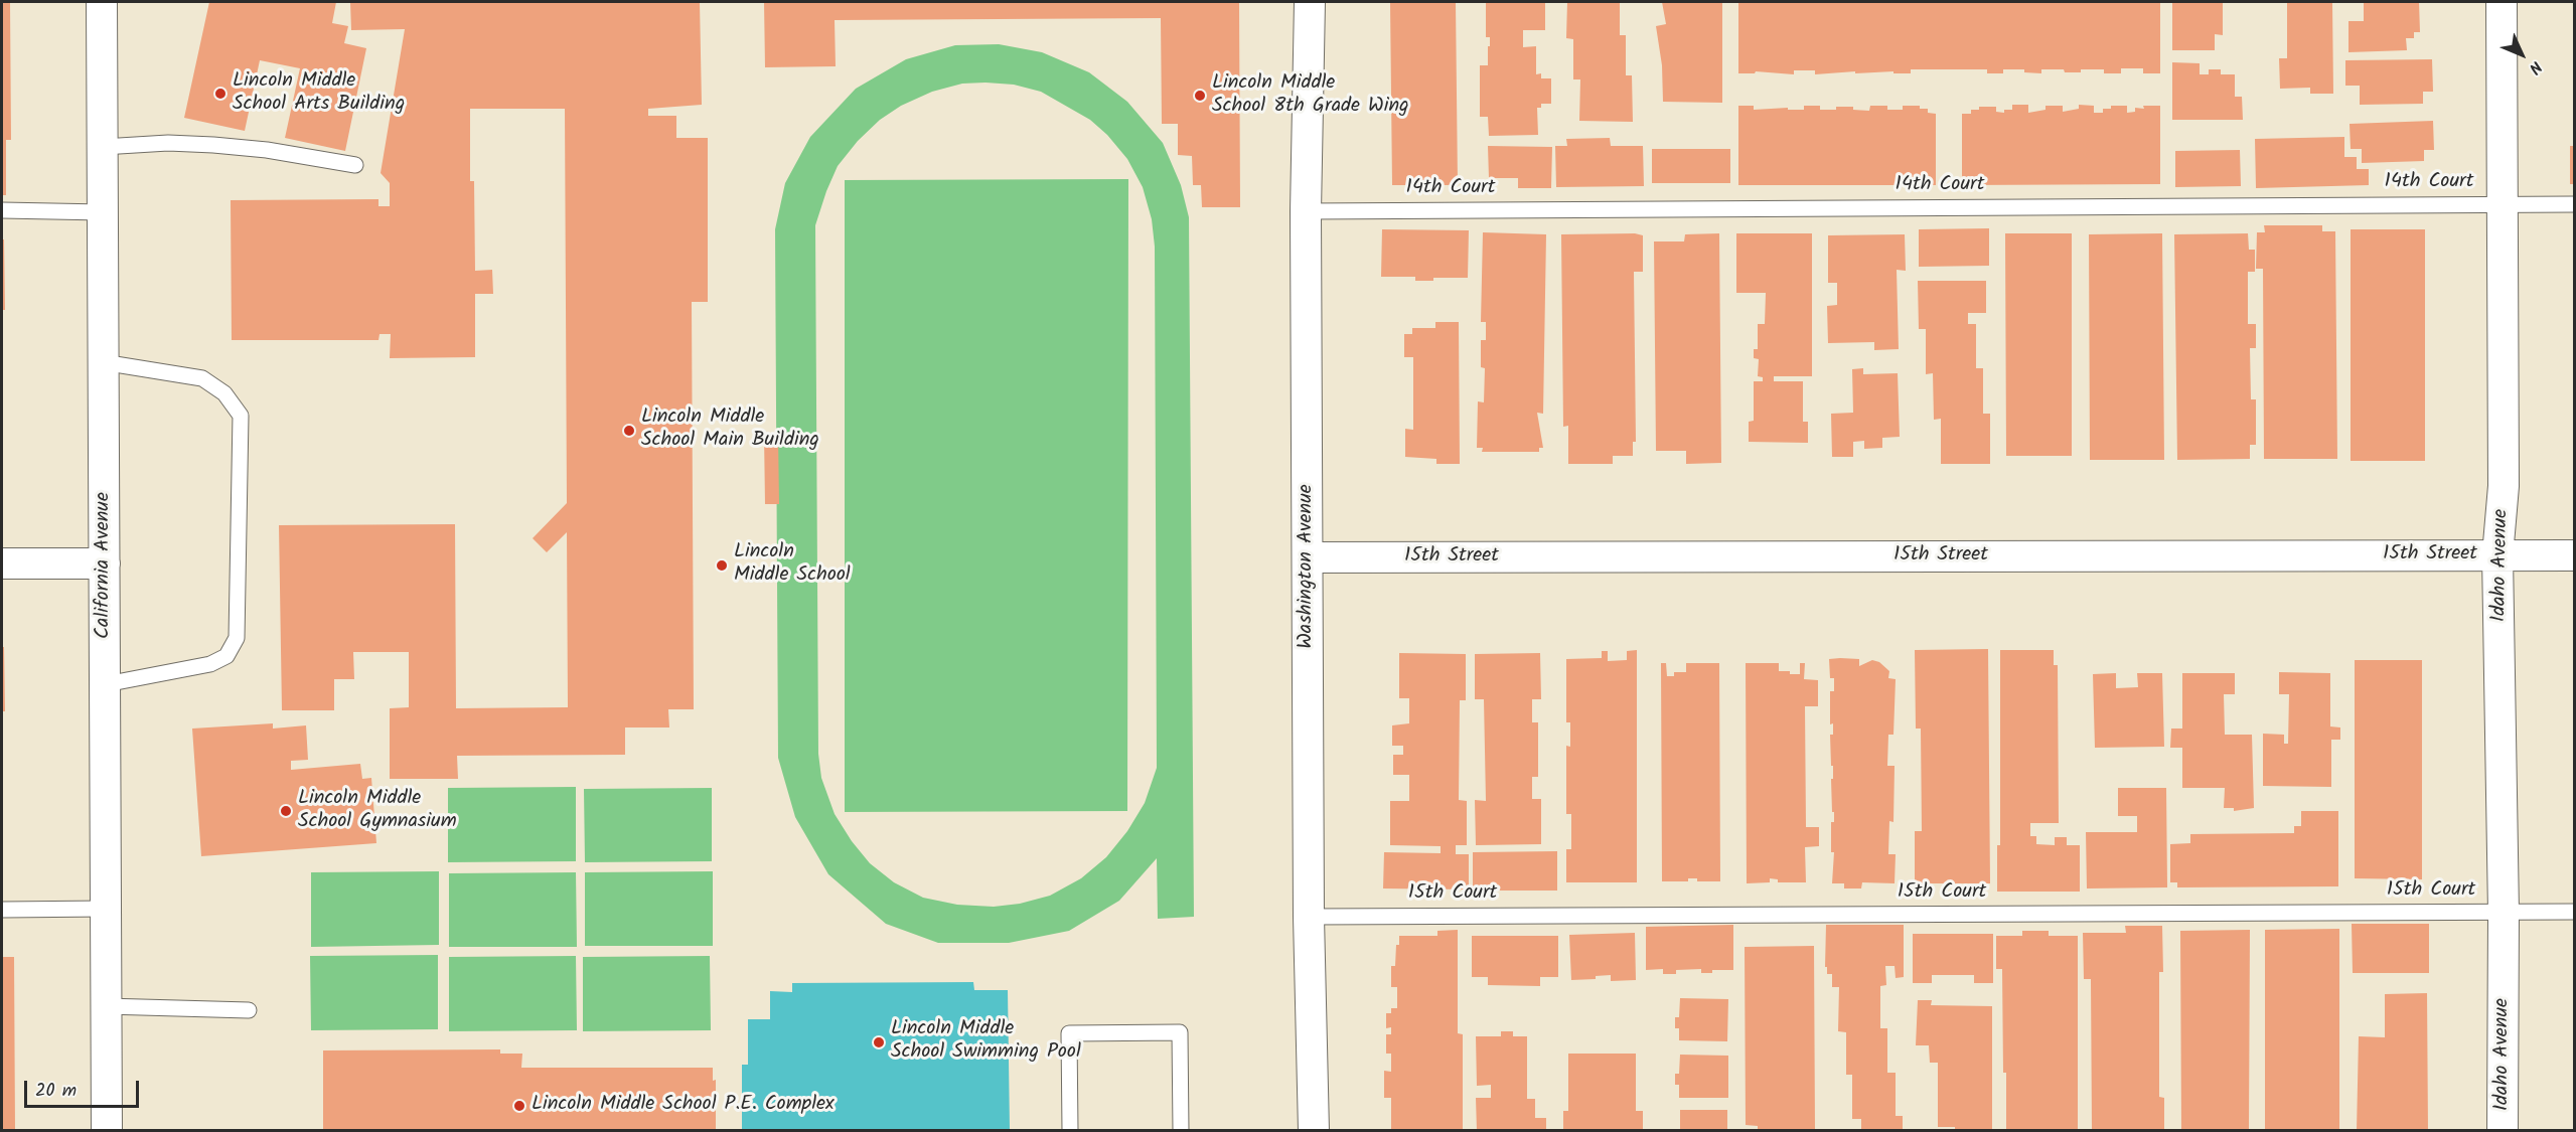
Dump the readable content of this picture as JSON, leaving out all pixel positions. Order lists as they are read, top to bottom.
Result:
{
  "streets": {
    "street": [
      "15th Street",
      "California Avenue",
      "Idaho Avenue",
      "Washington Avenue"
    ],
    "lane": ["14th Court", "15th Court"]
  },
  "crossings": [
    ["14th Court", "Idaho Avenue"],
    ["14th Court", "Washington Avenue"],
    ["15th Street", "Idaho Avenue"],
    ["15th Street", "Washington Avenue"],
    ["Idaho Avenue", "15th Court"],
    ["Washington Avenue", "15th Court"]
  ],
  "places": [
    "Lincoln Middle School Arts Building",
    "Lincoln Middle School 8th Grade Wing",
    "Lincoln Middle School Main Building",
    "Lincoln Middle School",
    "Lincoln Middle School Gymnasium",
    "Lincoln Middle School Swimming Pool",
    "Lincoln Middle School P.E. Complex"
  ],
  "scale_bar": "20 m",
  "north": "bottom right"
}
